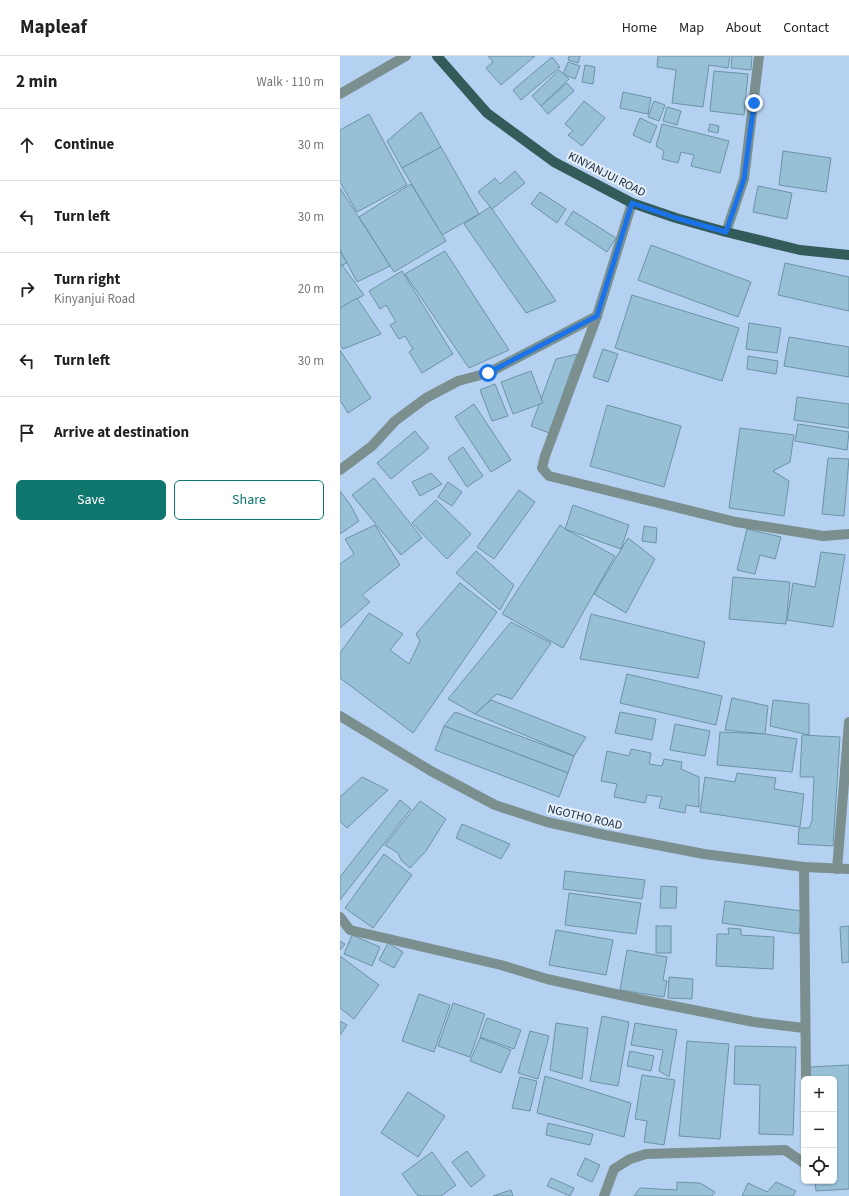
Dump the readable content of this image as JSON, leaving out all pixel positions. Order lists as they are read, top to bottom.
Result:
{
  "streets": {
    "main road": ["KINYANJUI ROAD"],
    "street": ["NGOTHO ROAD"]
  },
  "page": {
    "header": "Mapleaf",
    "nav": [
      "Home",
      "Map",
      "About",
      "Contact"
    ],
    "heading": ["2 min", "Walk · 110 m"],
    "list": [
      ["Continue", "30 m"],
      ["Turn left", "30 m"],
      ["Turn right", "Kinyanjui Road", "20 m"],
      ["Turn left", "30 m"],
      "Arrive at destination"
    ],
    "buttons": ["Save", "Share"],
    "map_buttons": ["+", "−"]
  }
}
